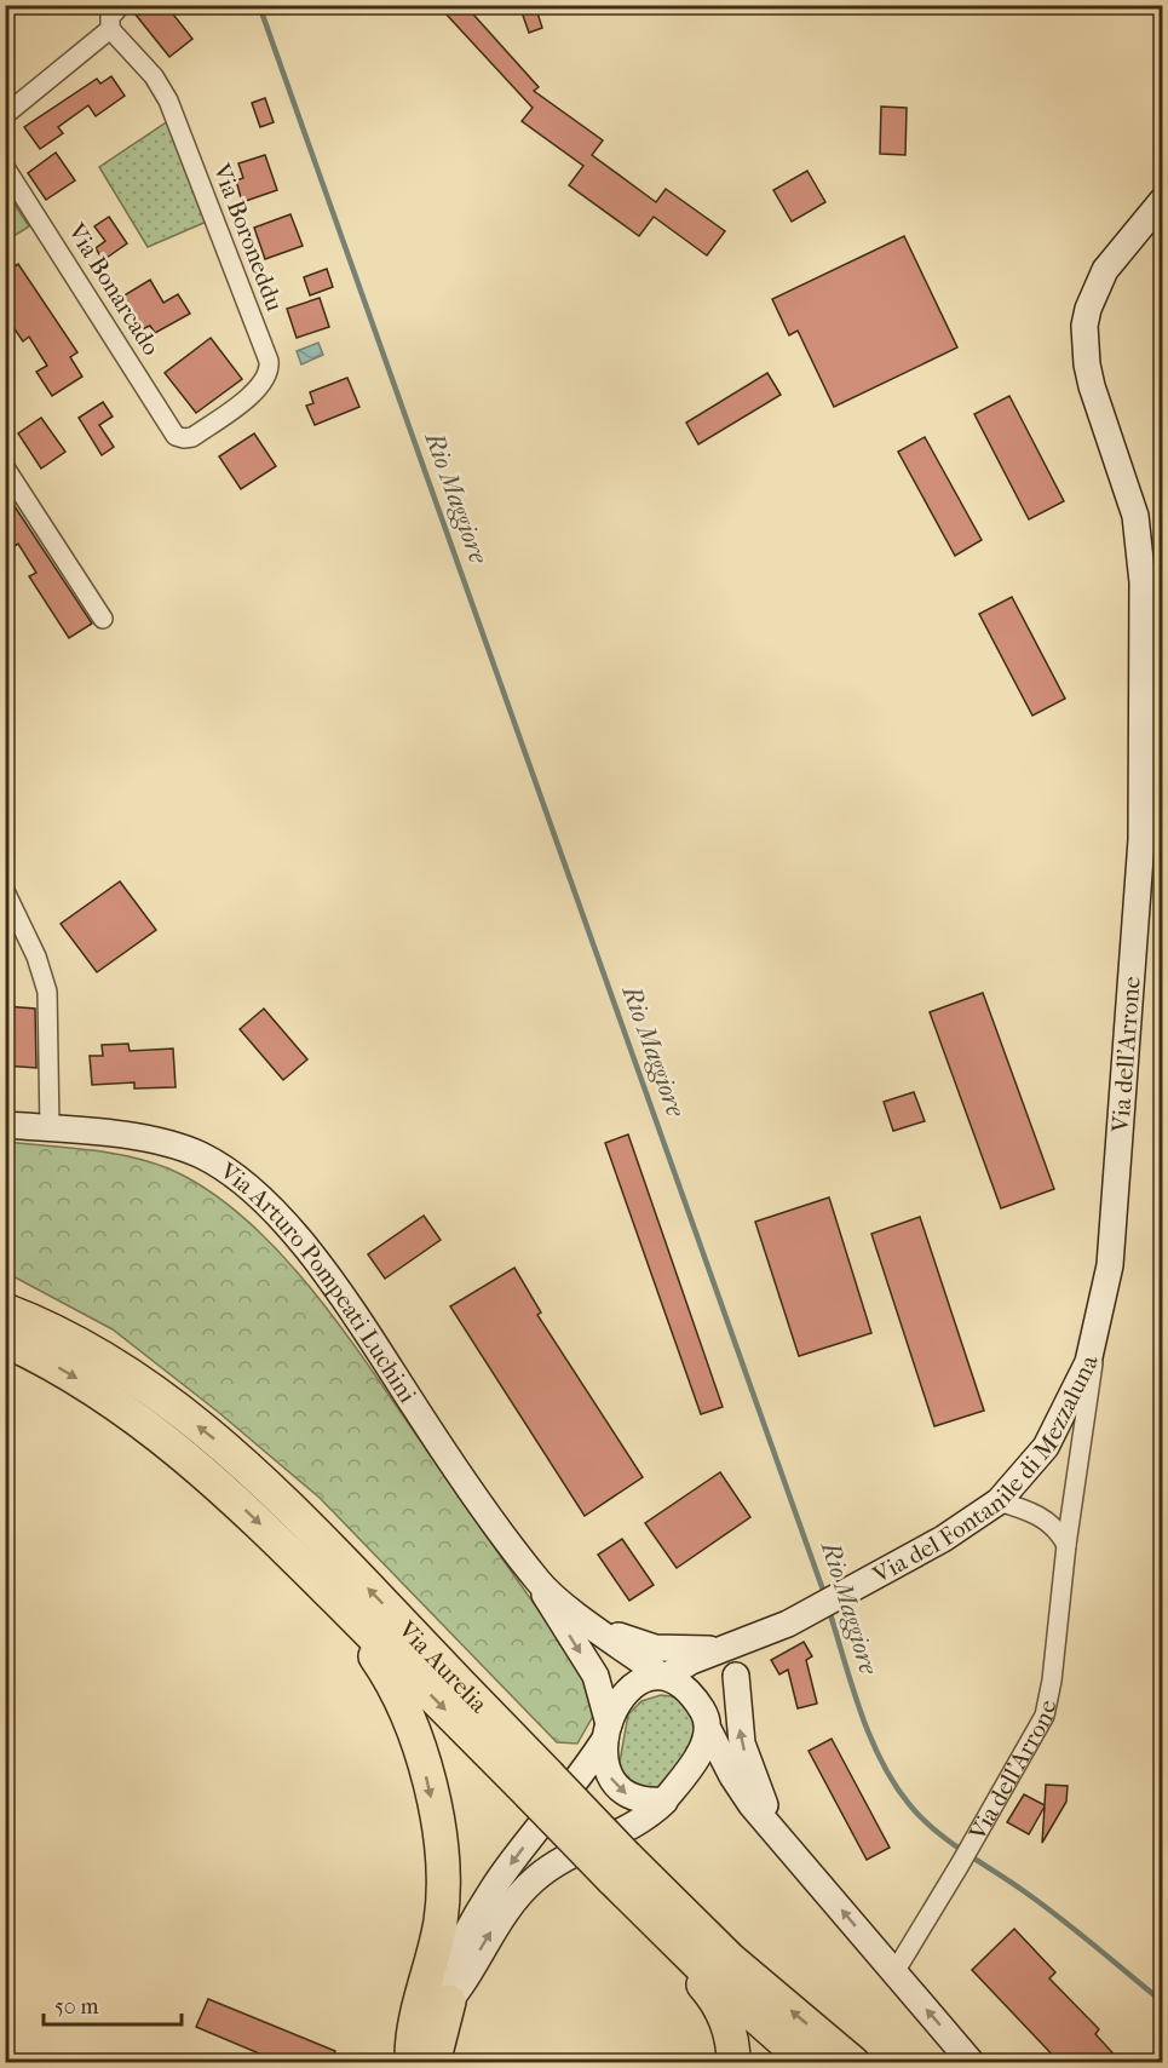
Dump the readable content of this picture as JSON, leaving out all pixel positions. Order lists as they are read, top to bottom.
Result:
{
  "streets": {
    "highway": ["Via Aurelia"],
    "street": [
      "Via Boroneddu",
      "Via Bonarcado",
      "Via dell'Arrone",
      "Via Arturo Pompeati Luchini",
      "Via del Fontanile di Mezzaluna"
    ]
  },
  "crossings": [
    ["Via Boroneddu", "Via Bonarcado"],
    ["Via dell'Arrone", "Via del Fontanile di Mezzaluna"],
    ["Via Arturo Pompeati Luchini", "Via del Fontanile di Mezzaluna"]
  ],
  "water": ["Rio Maggiore"],
  "scale_bar": "50 m"
}
